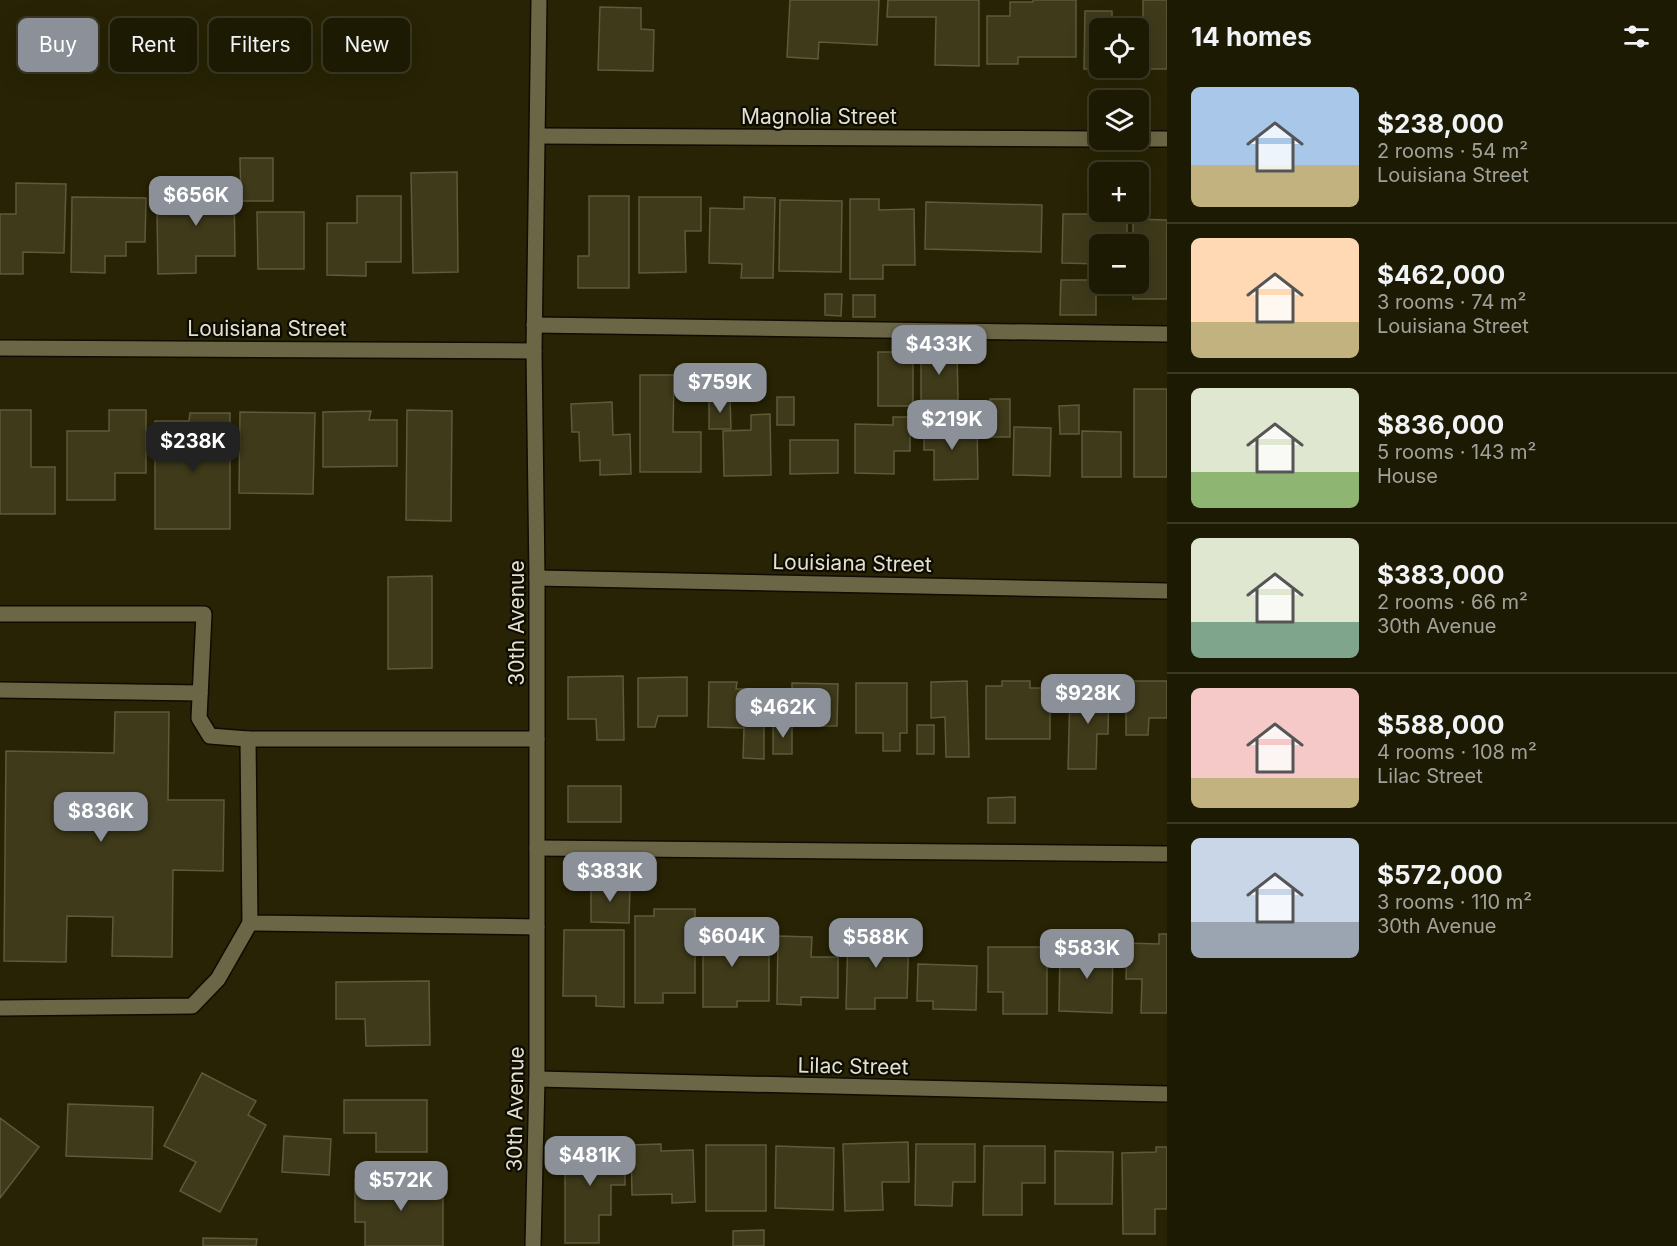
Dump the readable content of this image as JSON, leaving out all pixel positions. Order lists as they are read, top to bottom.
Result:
{
  "streets": {
    "street": [
      "Magnolia Street",
      "Louisiana Street",
      "30th Avenue",
      "Lilac Street"
    ]
  },
  "crossings": [
    ["Magnolia Street", "30th Avenue"],
    ["Louisiana Street", "30th Avenue"],
    ["30th Avenue", "Lilac Street"]
  ],
  "page": {
    "heading": "14 homes",
    "map_buttons": ["+", "−"],
    "chip": [
      "Buy",
      "Rent",
      "Filters",
      "New"
    ],
    "list": [
      {
        "name": "$238,000",
        "note": "2 rooms · 54 m² · Louisiana Street"
      },
      {
        "name": "$462,000",
        "note": "3 rooms · 74 m² · Louisiana Street"
      },
      {
        "name": "$836,000",
        "note": "5 rooms · 143 m² · House"
      },
      {
        "name": "$383,000",
        "note": "2 rooms · 66 m² · 30th Avenue"
      },
      {
        "name": "$588,000",
        "note": "4 rooms · 108 m² · Lilac Street"
      },
      {
        "name": "$572,000",
        "note": "3 rooms · 110 m² · 30th Avenue"
      }
    ],
    "price": [
      "$656K",
      "$433K",
      "$759K",
      "$219K",
      "$238K",
      "$928K",
      "$462K",
      "$836K",
      "$383K",
      "$604K",
      "$588K",
      "$583K",
      "$481K",
      "$572K"
    ]
  }
}
